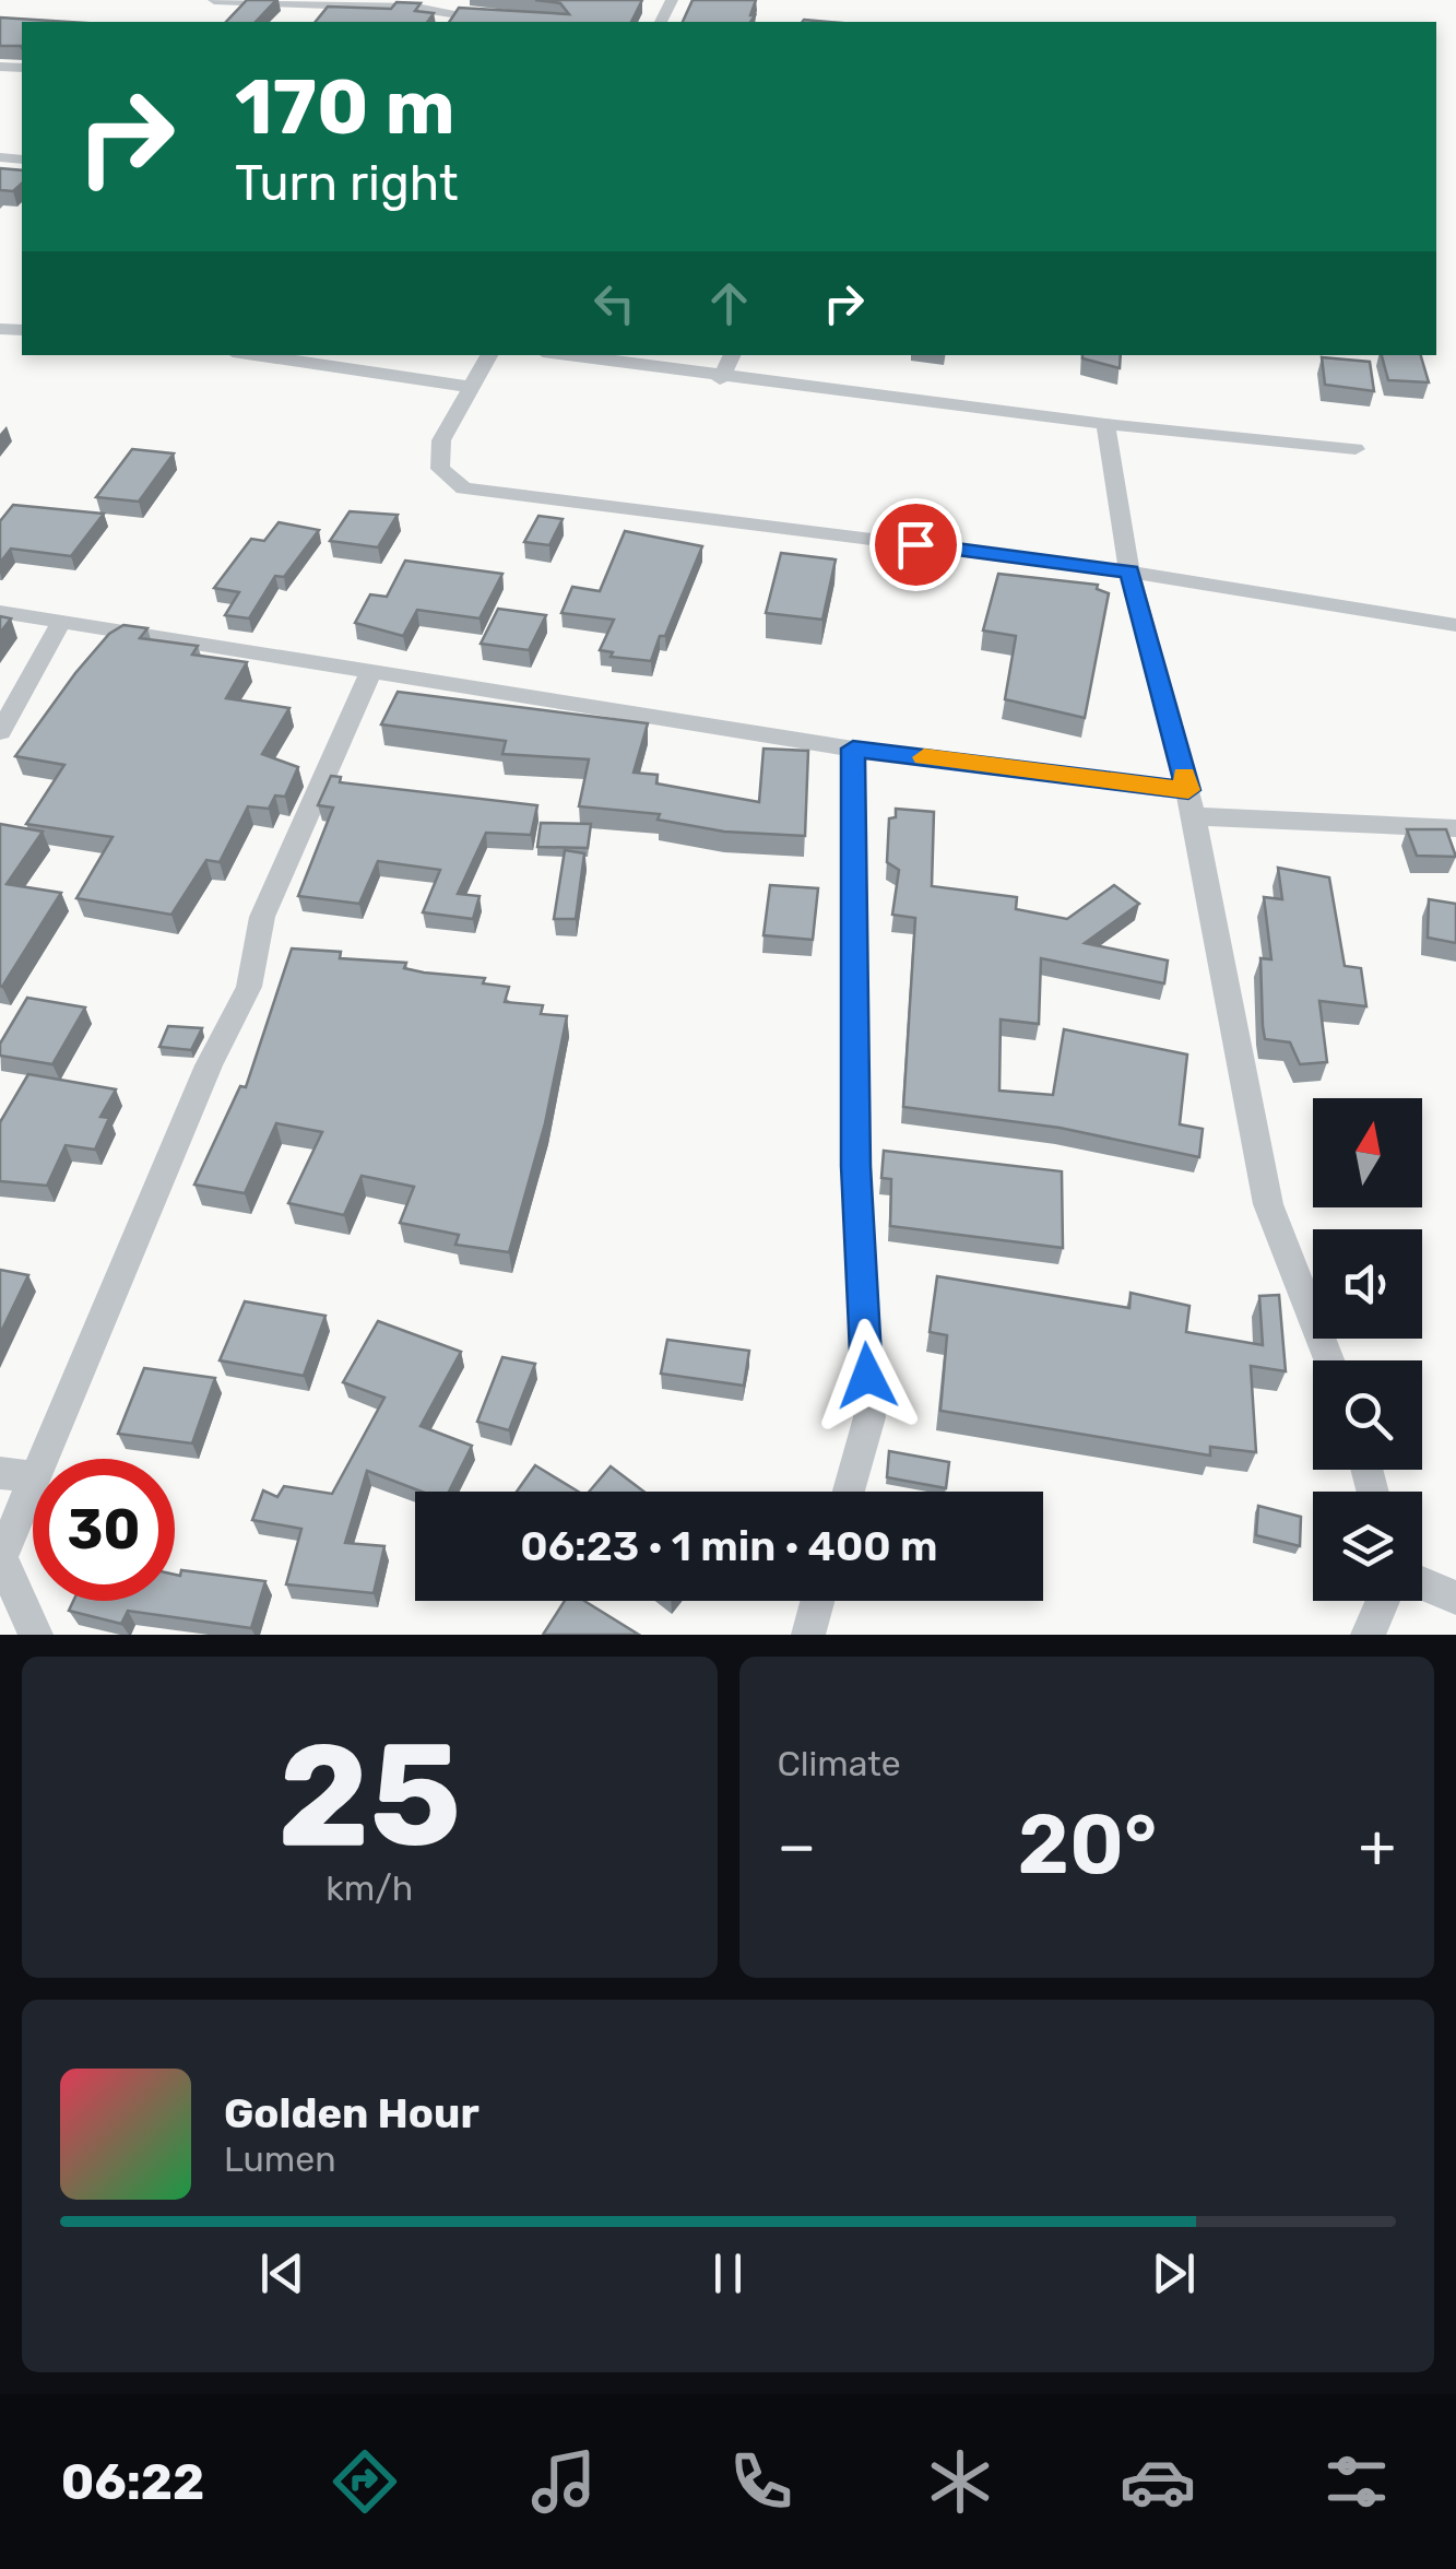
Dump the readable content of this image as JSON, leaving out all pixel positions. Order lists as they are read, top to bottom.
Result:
{
  "north": "top",
  "page": {
    "turn": ["170 m", "Turn right"],
    "limit": "30",
    "trip": "06:23 · 1 min · 400 m",
    "tile": [
      ["25", "km/h"],
      "Climate"
    ],
    "heat": ["−", "20°", "+"],
    "song": ["Golden Hour", "Lumen"],
    "tabs": "06:22"
  }
}
